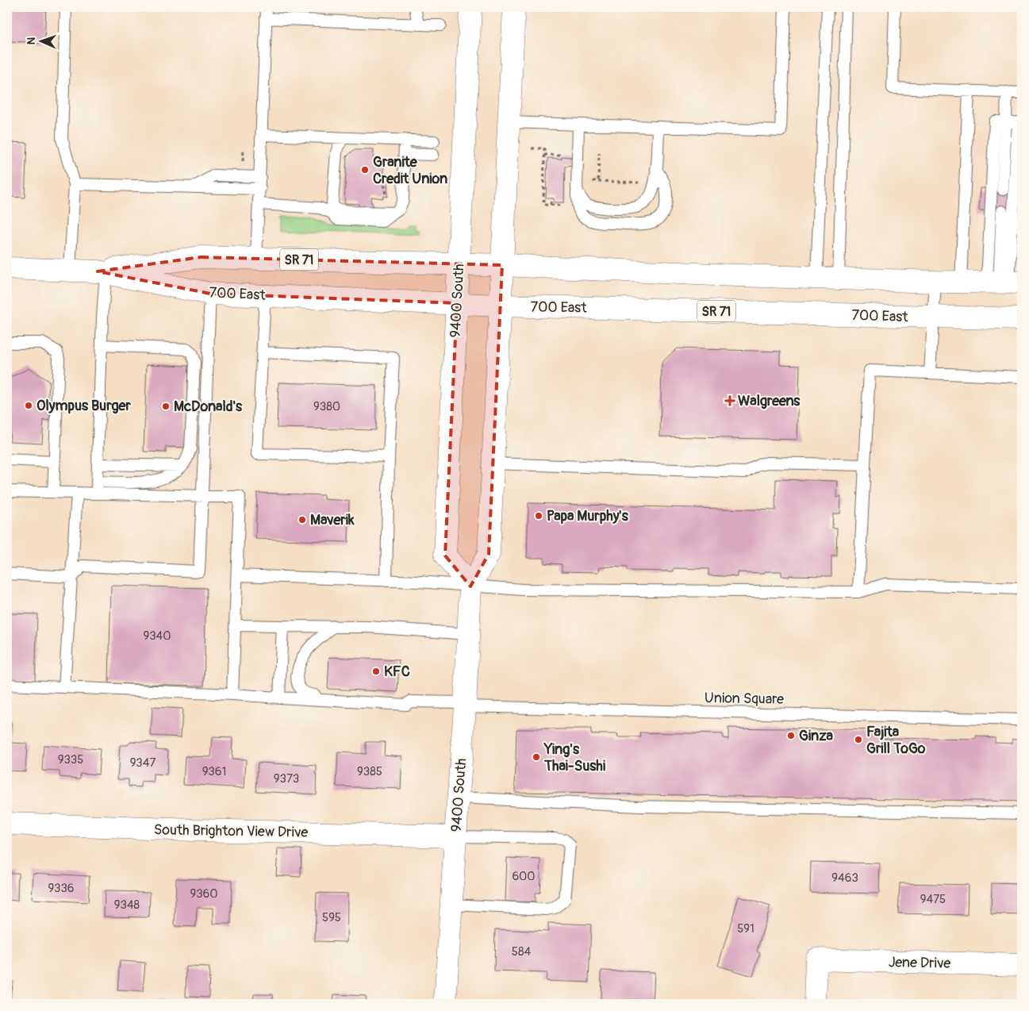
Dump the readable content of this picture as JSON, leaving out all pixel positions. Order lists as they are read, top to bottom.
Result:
{
  "streets": {
    "main road": [
      "SR 71",
      "700 East",
      "9400 South",
      "South Brighton View Drive",
      "Jene Drive"
    ],
    "lane": ["Union Square"]
  },
  "crossings": [
    ["700 East", "9400 South"],
    ["9400 South", "Union Square"],
    ["9400 South", "South Brighton View Drive"]
  ],
  "places": {
    "other": [
      "Granite Credit Union",
      "Olympus Burger",
      "McDonald's",
      "Papa Murphy's",
      "Maverik",
      "KFC",
      "Ginza",
      "Fajita Grill ToGo",
      "Ying's Thai-Sushi"
    ],
    "health": ["Walgreens"]
  },
  "house_numbers": [
    "9380",
    "9340",
    "9335",
    "9347",
    "9361",
    "9385",
    "9373",
    "600",
    "9463",
    "9336",
    "9360",
    "9475",
    "9348",
    "595",
    "591",
    "584"
  ],
  "north": "left"
}
